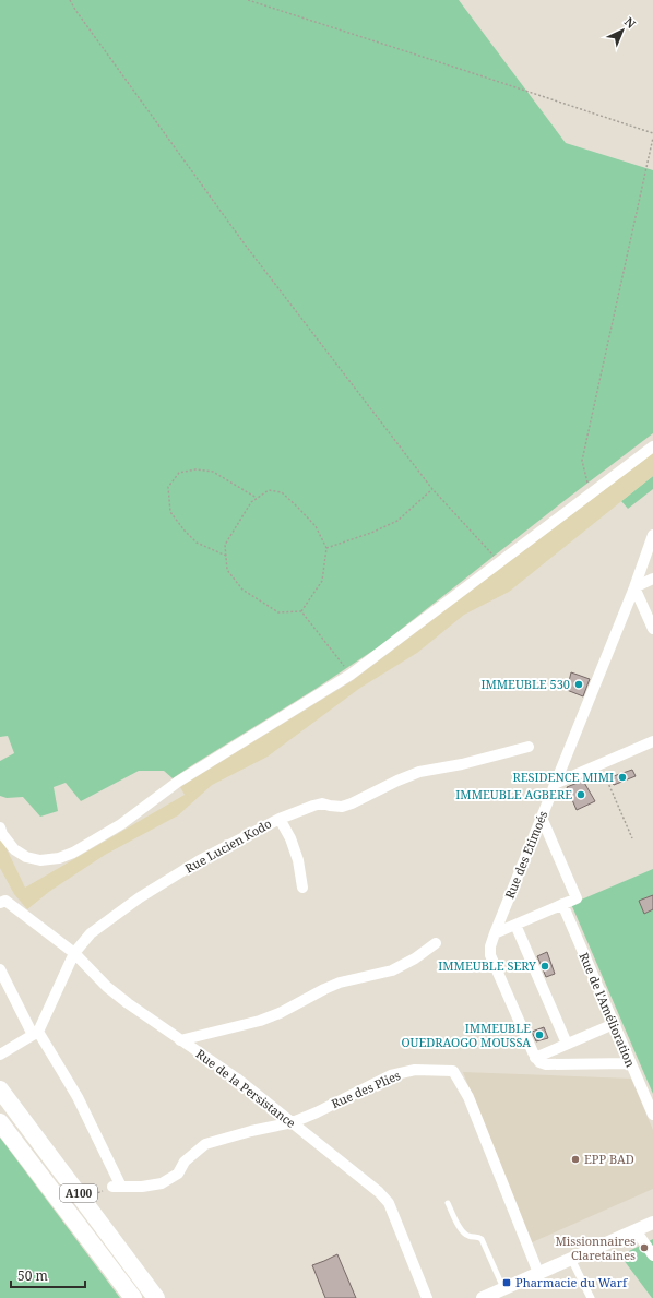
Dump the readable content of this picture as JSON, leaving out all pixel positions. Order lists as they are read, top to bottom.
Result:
{
  "streets": {
    "highway": ["A100"],
    "street": [
      "Rue Lucien Kodo",
      "Rue des Etimoés",
      "Rue de l'Amélioration",
      "Rue de la Persistance",
      "Rue des Plies"
    ]
  },
  "crossings": [
    ["Rue Lucien Kodo", "Rue de la Persistance"],
    ["Rue de la Persistance", "Rue des Plies"]
  ],
  "places": {
    "other": [
      "IMMEUBLE 530",
      "RESIDENCE MIMI",
      "IMMEUBLE AGBERE",
      "IMMEUBLE SERY",
      "IMMEUBLE OUEDRAOGO MOUSSA",
      "EPP BAD",
      "Missionnaires Claretaines"
    ],
    "transit": ["Pharmacie du Warf"]
  },
  "scale_bar": "50 m",
  "north": "top right"
}
